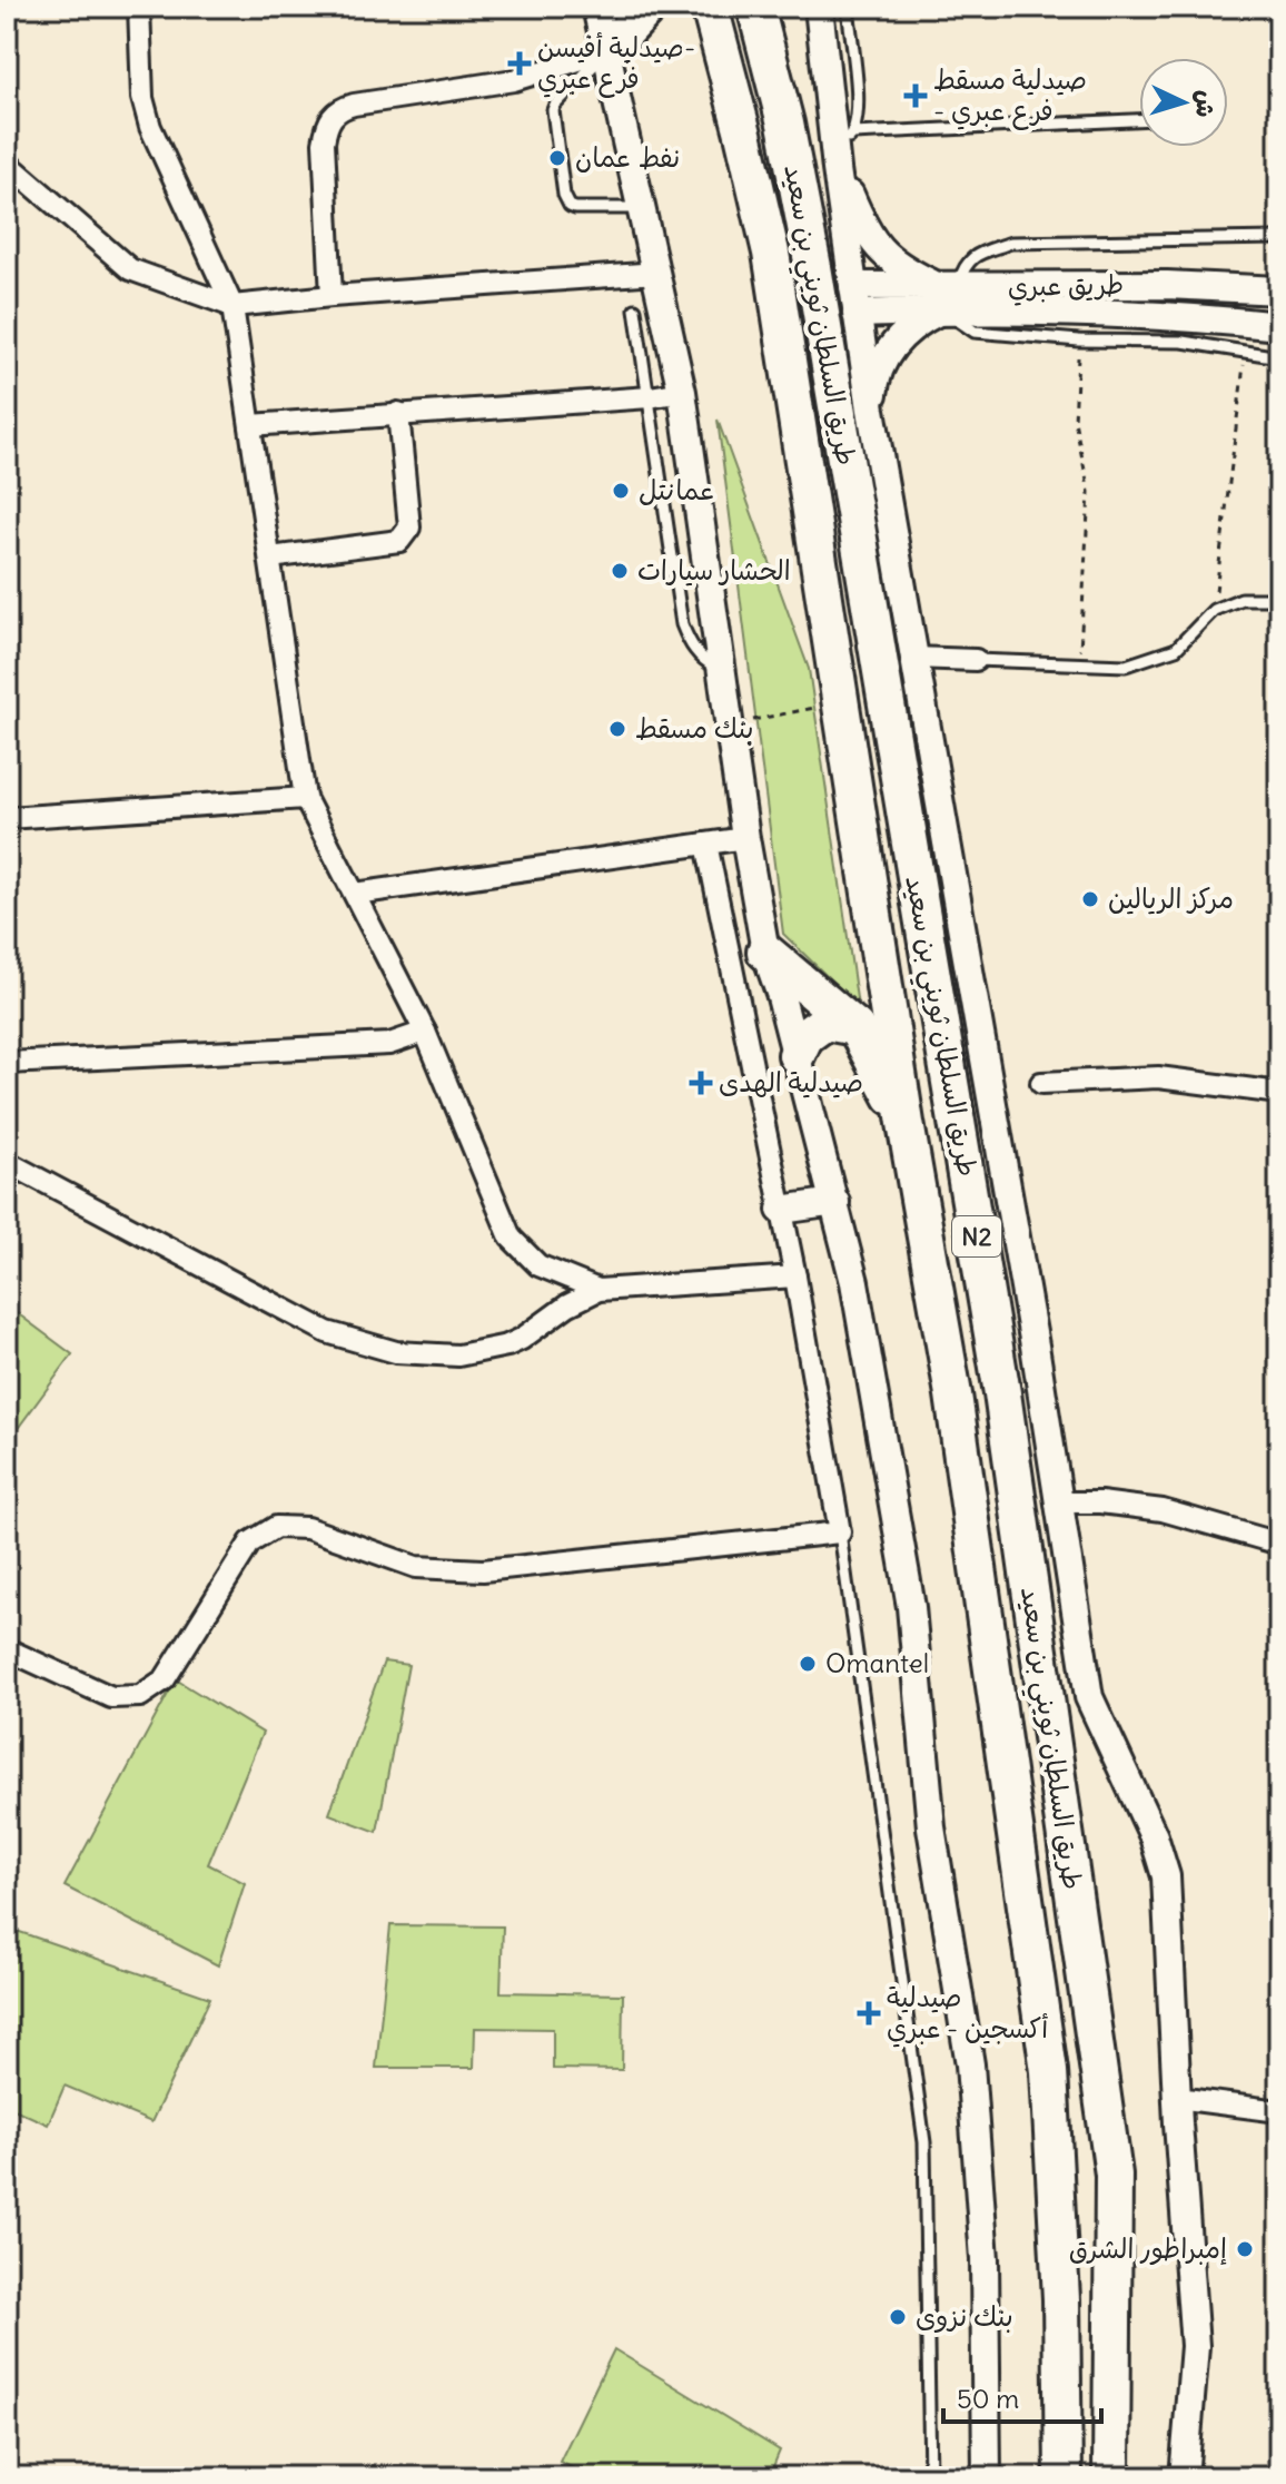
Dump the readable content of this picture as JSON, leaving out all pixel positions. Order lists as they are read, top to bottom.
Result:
{
  "streets": {
    "highway": ["طريق السلطان ثويني بن سعيد", "N2"],
    "street": ["طريق عبري"]
  },
  "places": {
    "health": [
      "صيدلية أفيسن- فرع عبري",
      "صيدلية مسقط - فرع عبري",
      "صيدلية الهدى",
      "صيدلية أكسجين - عبري"
    ],
    "other": [
      "نفط عمان",
      "عمانتل",
      "الحشار سيارات",
      "بنك مسقط",
      "مركز الريالين",
      "Omantel",
      "إمبراطور الشرق",
      "بنك نزوى"
    ]
  },
  "scale_bar": "50 m",
  "north": "right"
}
